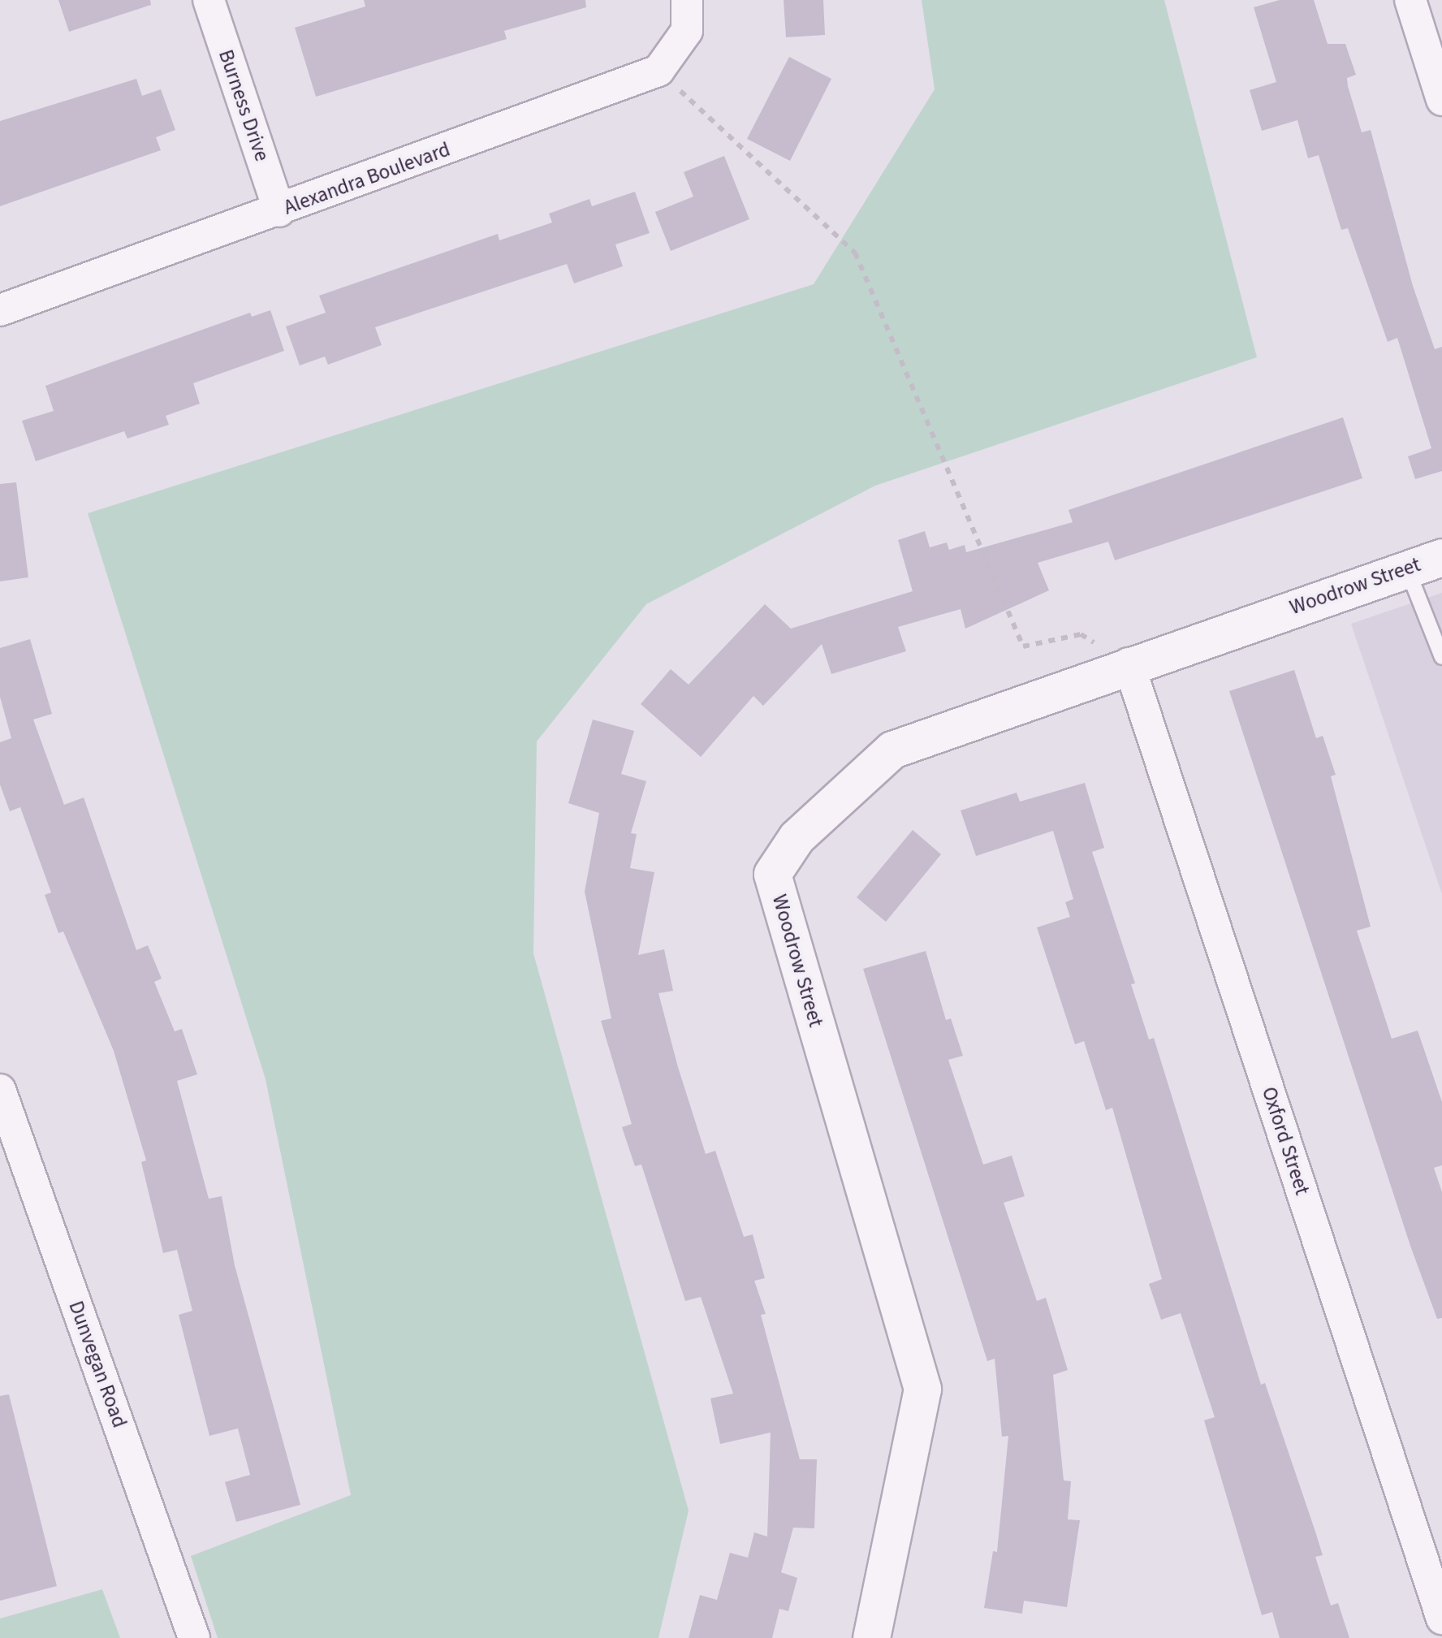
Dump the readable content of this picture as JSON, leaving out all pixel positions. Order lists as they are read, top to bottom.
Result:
{
  "streets": {
    "street": [
      "Burness Drive",
      "Alexandra Boulevard",
      "Woodrow Street",
      "Oxford Street",
      "Dunvegan Road"
    ]
  },
  "crossings": [
    ["Burness Drive", "Alexandra Boulevard"],
    ["Woodrow Street", "Oxford Street"]
  ]
}
